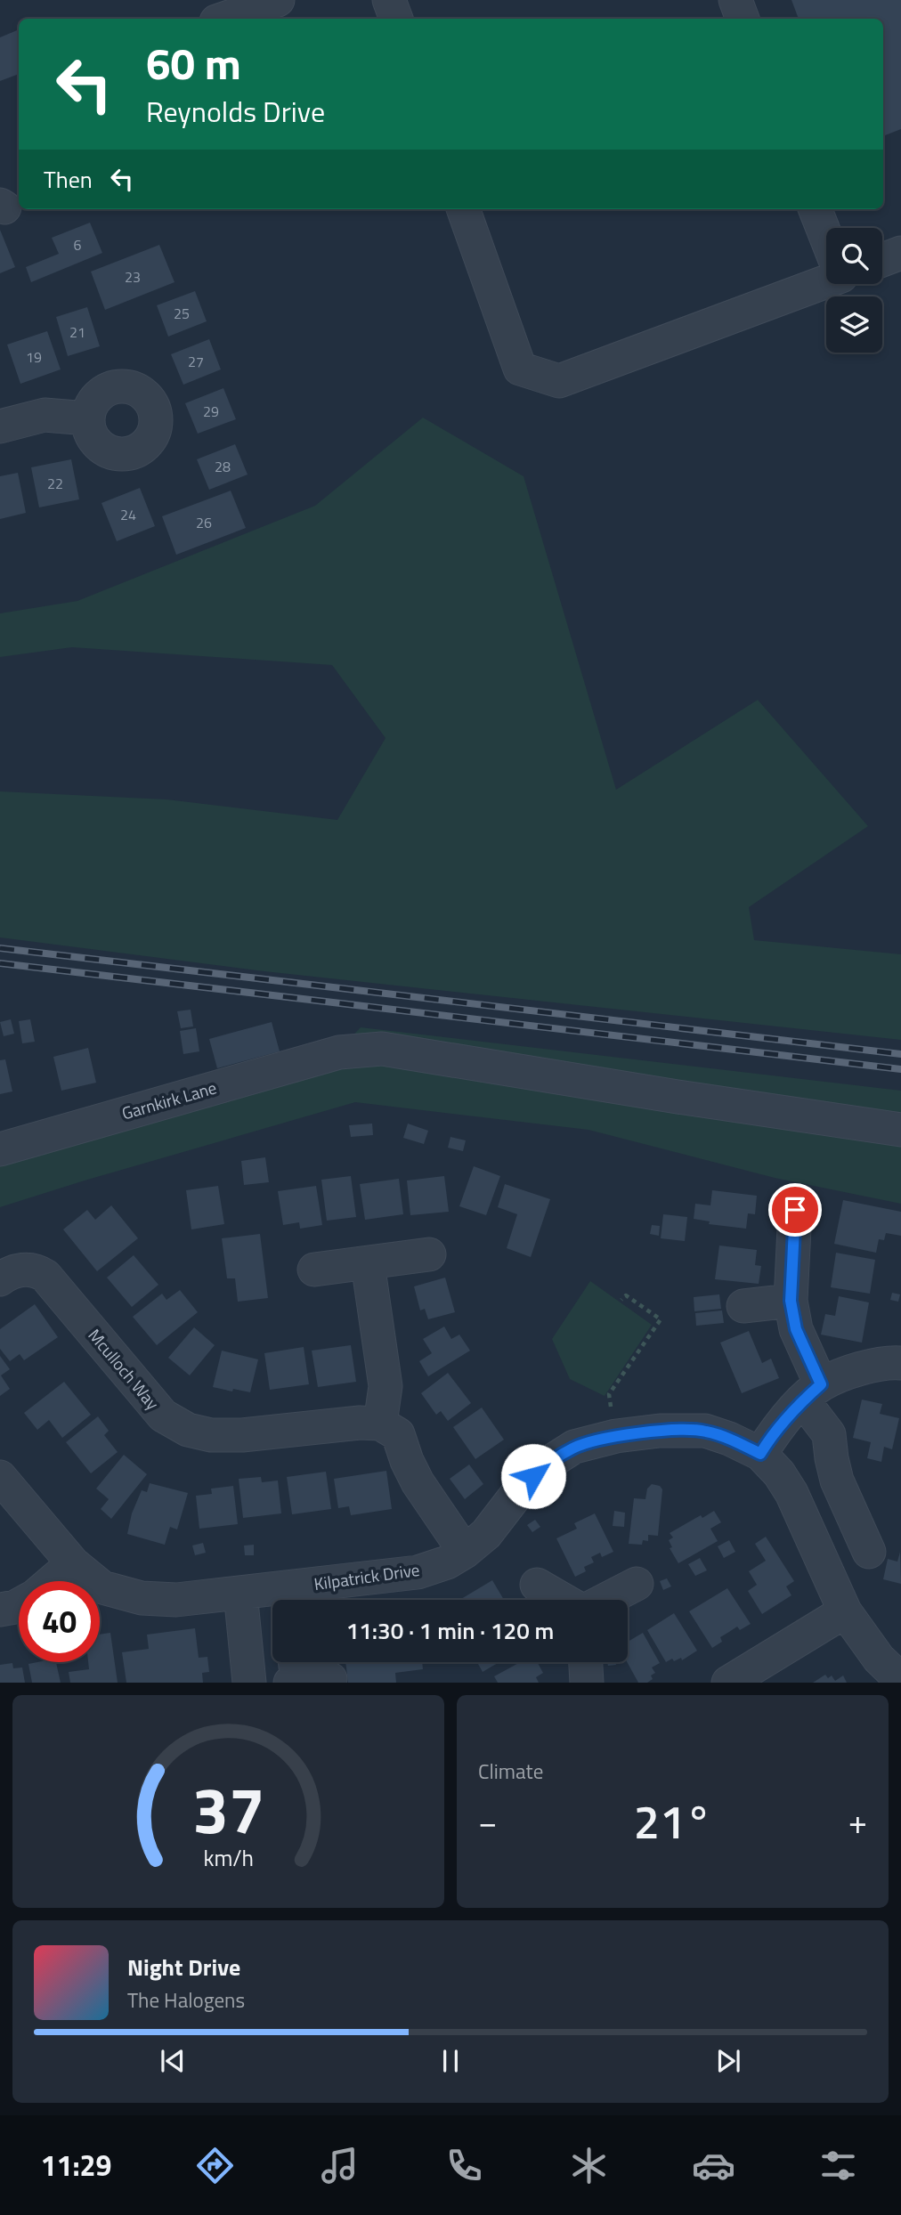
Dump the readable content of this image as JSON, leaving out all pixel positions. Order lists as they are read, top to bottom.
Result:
{
  "streets": {
    "street": ["Garnkirk Lane", "Mculloch Way", "Kilpatrick Drive"]
  },
  "house_numbers": [
    "6",
    "23",
    "25",
    "21",
    "19",
    "27",
    "29",
    "28",
    "22",
    "24",
    "26"
  ],
  "page": {
    "turn": ["60 m", "Reynolds Drive"],
    "then": "Then",
    "limit": "40",
    "trip": "11:30 · 1 min · 120 m",
    "tile": "Climate",
    "heat": ["−", "21°", "+"],
    "song": ["Night Drive", "The Halogens"],
    "tabs": "11:29",
    "gauge": ["37", "km/h"]
  }
}
